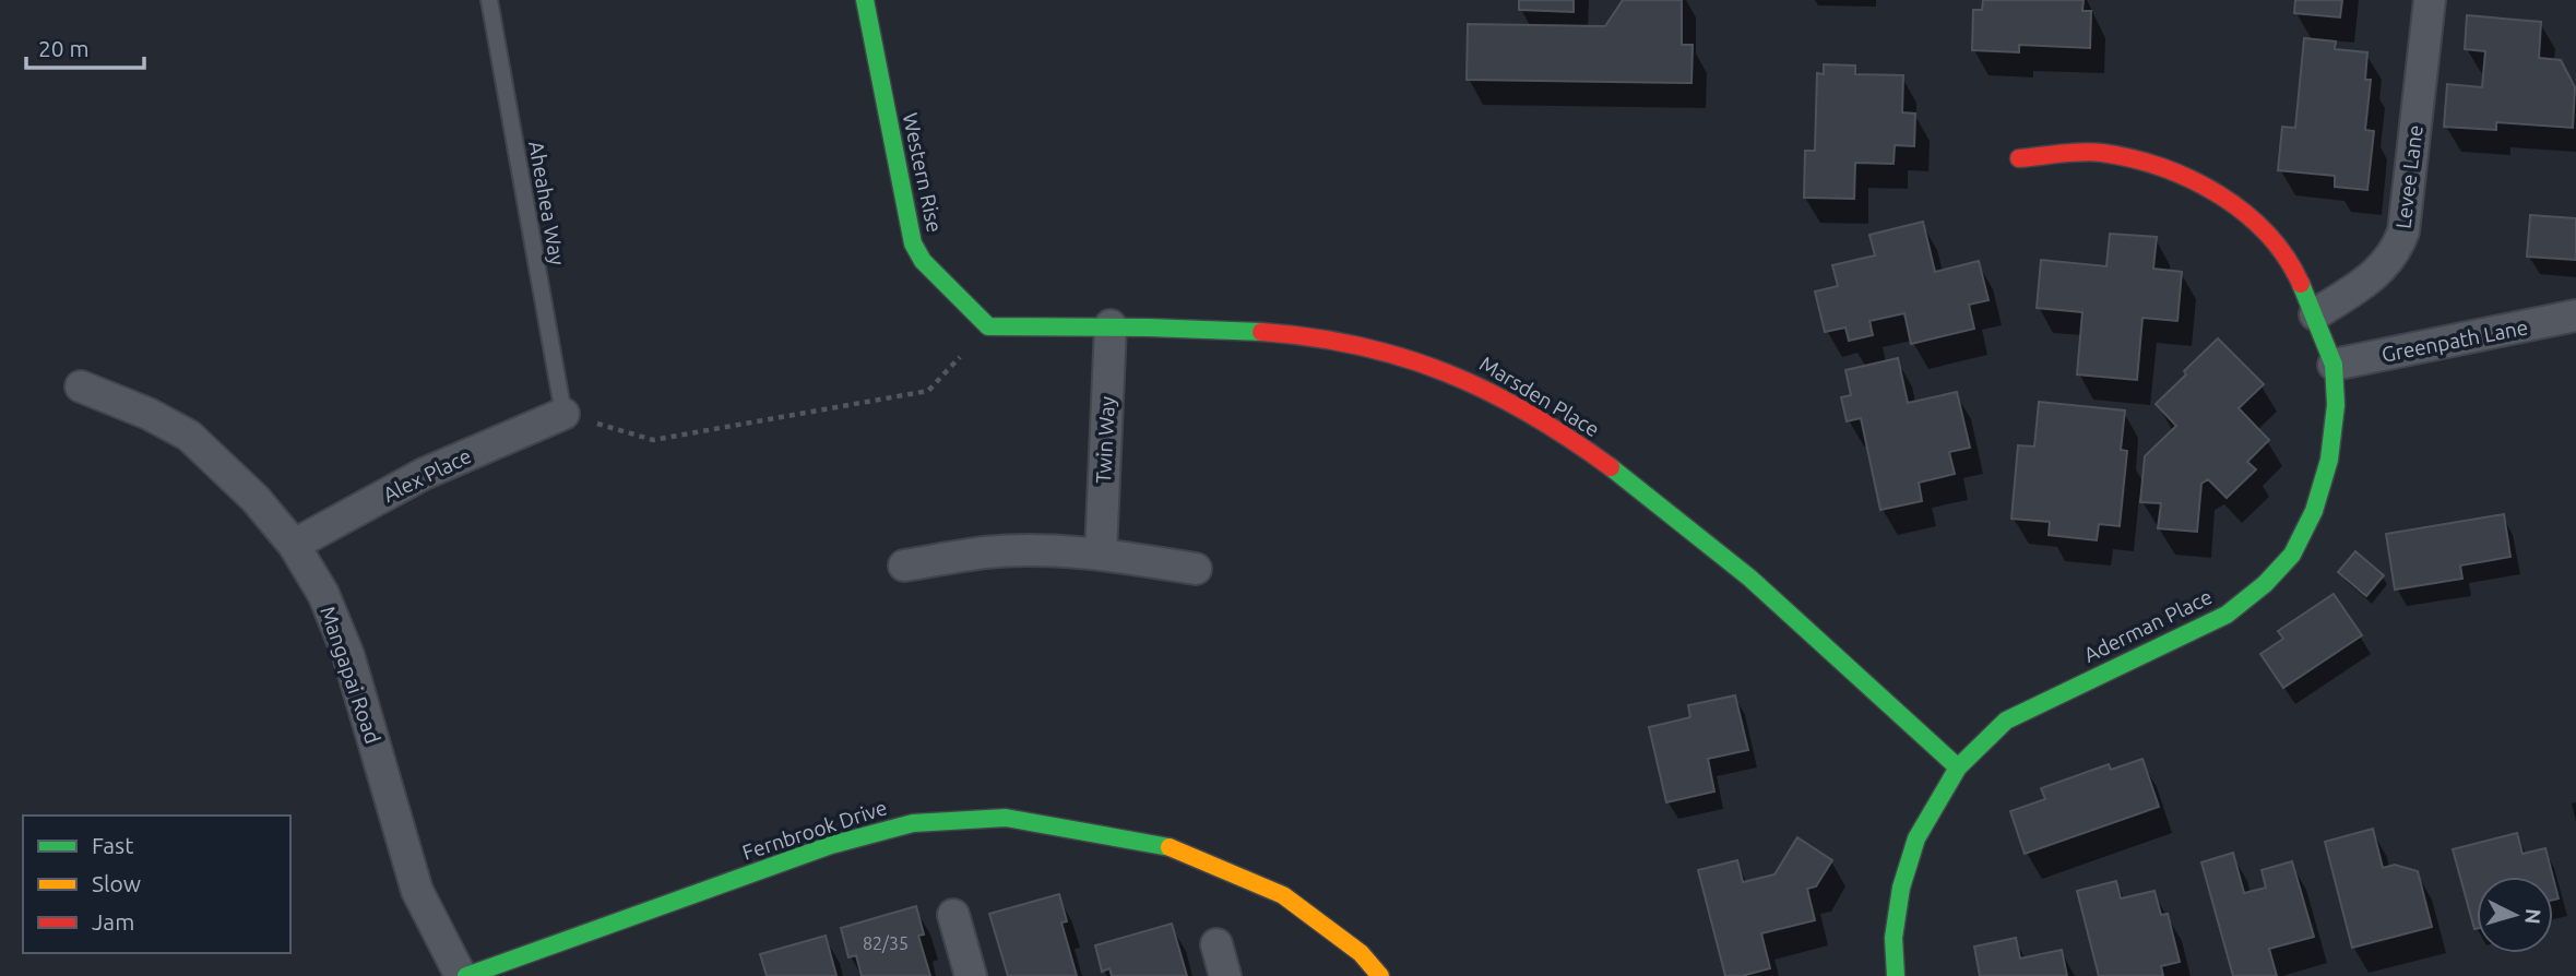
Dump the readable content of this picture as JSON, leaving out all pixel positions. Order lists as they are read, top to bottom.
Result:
{
  "streets": {
    "street": [
      "Western Rise",
      "Levee Lane",
      "Greenpath Lane",
      "Marsden Place",
      "Twin Way",
      "Alex Place",
      "Aderman Place",
      "Mangapai Road",
      "Fernbrook Drive"
    ],
    "lane": ["Aheahea Way"]
  },
  "crossings": [
    ["Western Rise", "Marsden Place"],
    ["Levee Lane", "Aderman Place"],
    ["Aheahea Way", "Alex Place"],
    ["Greenpath Lane", "Aderman Place"],
    ["Marsden Place", "Twin Way"],
    ["Marsden Place", "Aderman Place"],
    ["Alex Place", "Mangapai Road"],
    ["Mangapai Road", "Fernbrook Drive"]
  ],
  "house_numbers": ["82/35"],
  "legend": ["Fast", "Slow", "Jam"],
  "scale_bar": "20 m",
  "north": "right"
}
